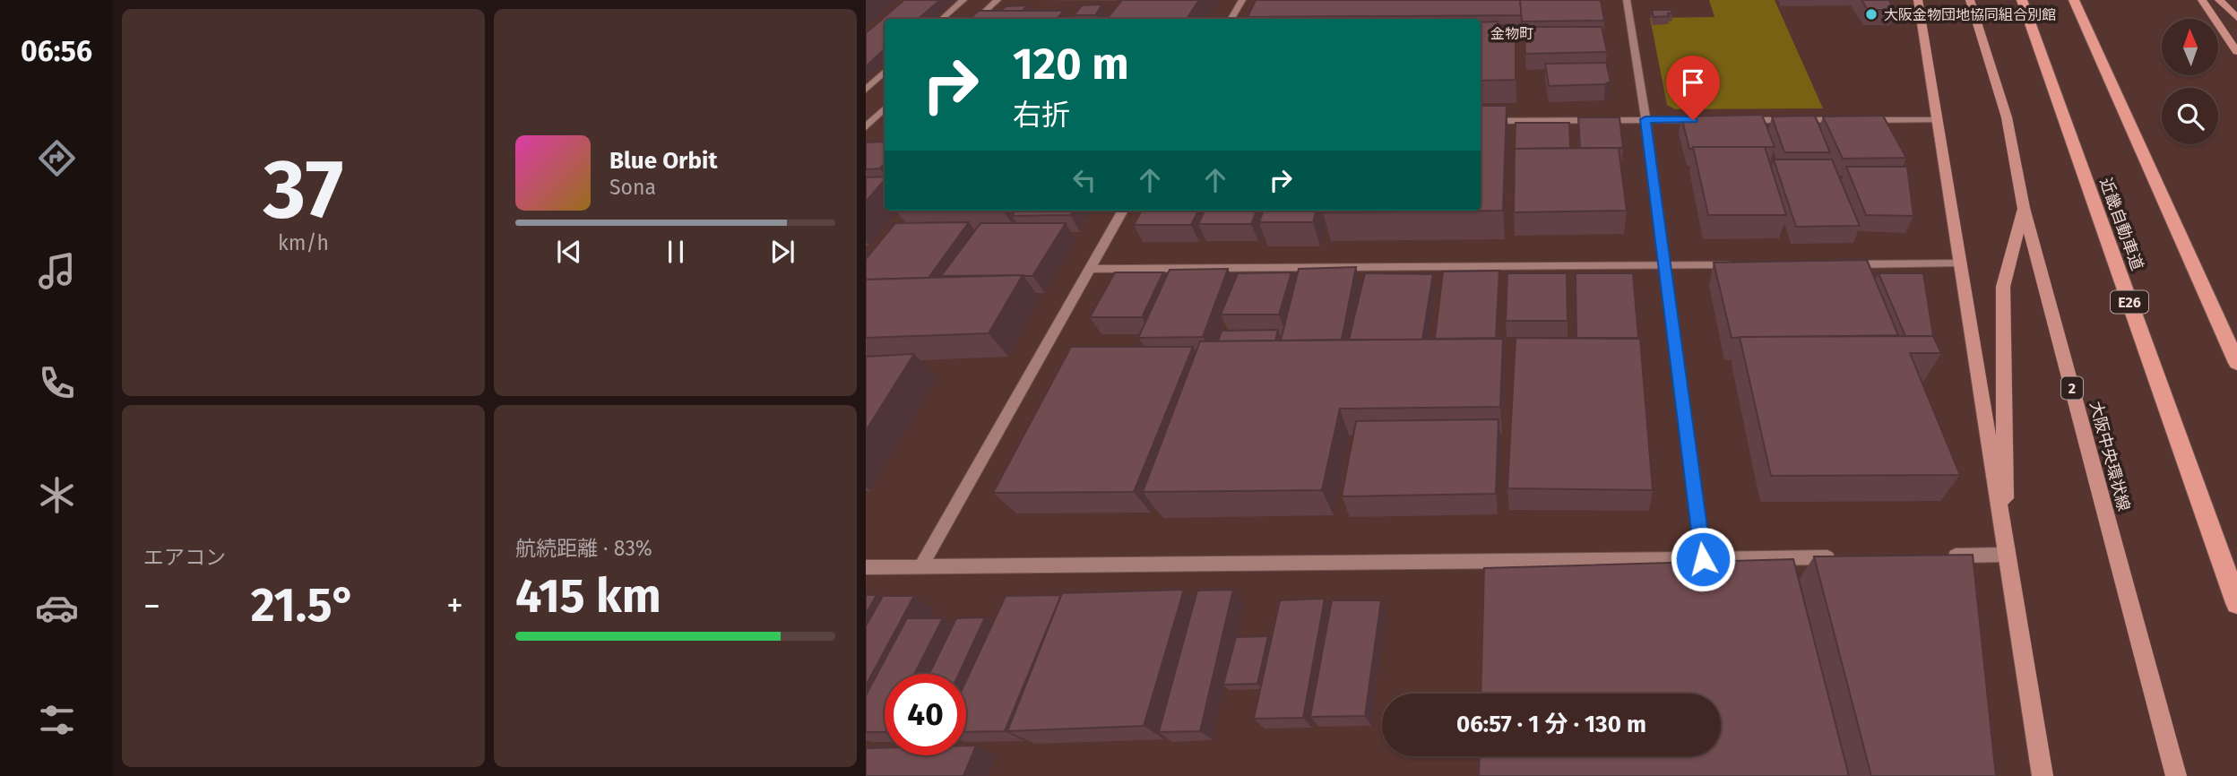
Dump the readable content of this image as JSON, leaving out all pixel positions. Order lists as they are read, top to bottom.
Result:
{
  "streets": {
    "highway": ["近畿自動車道", "E26"],
    "main road": ["2", "大阪中央環状線"]
  },
  "districts": ["金物町"],
  "places": ["大阪金物団地協同組合別館"],
  "north": "top",
  "page": {
    "tabs": "06:56",
    "tile": [
      ["37", "km/h"],
      "エアコン",
      ["航続距離 · 83%", "415 km"]
    ],
    "turn": ["120 m", "右折"],
    "song": ["Blue Orbit", "Sona"],
    "heat": ["−", "21.5°", "+"],
    "limit": "40",
    "trip": "06:57 · 1 分 · 130 m"
  }
}
